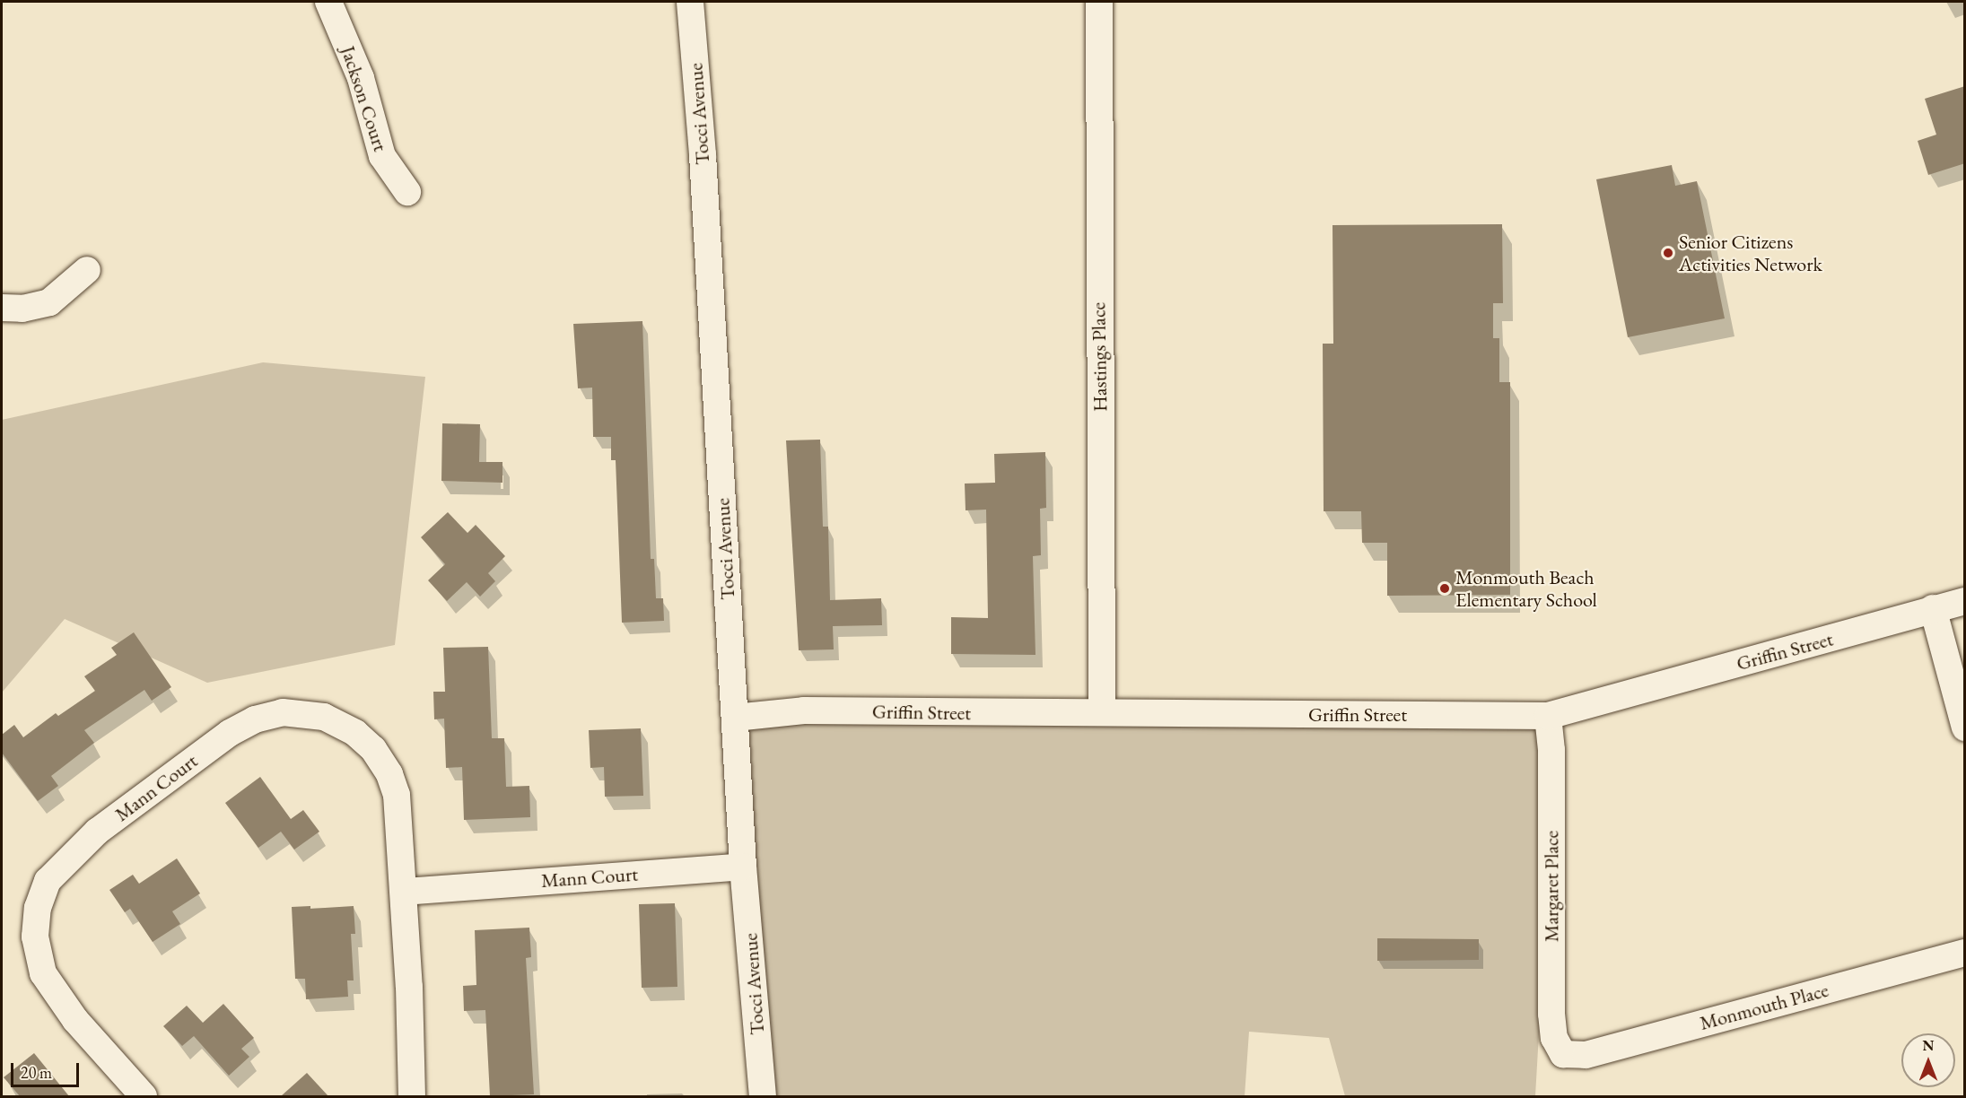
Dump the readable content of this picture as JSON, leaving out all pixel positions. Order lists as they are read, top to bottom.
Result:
{
  "streets": {
    "street": [
      "Jackson Court",
      "Tocci Avenue",
      "Hastings Place",
      "Griffin Street",
      "Mann Court",
      "Margaret Place",
      "Monmouth Place"
    ]
  },
  "crossings": [
    ["Tocci Avenue", "Griffin Street"],
    ["Tocci Avenue", "Mann Court"],
    ["Hastings Place", "Griffin Street"],
    ["Griffin Street", "Margaret Place"],
    ["Margaret Place", "Monmouth Place"]
  ],
  "places": ["Senior Citizens Activities Network", "Monmouth Beach Elementary School"],
  "scale_bar": "20 m",
  "north": "top"
}
